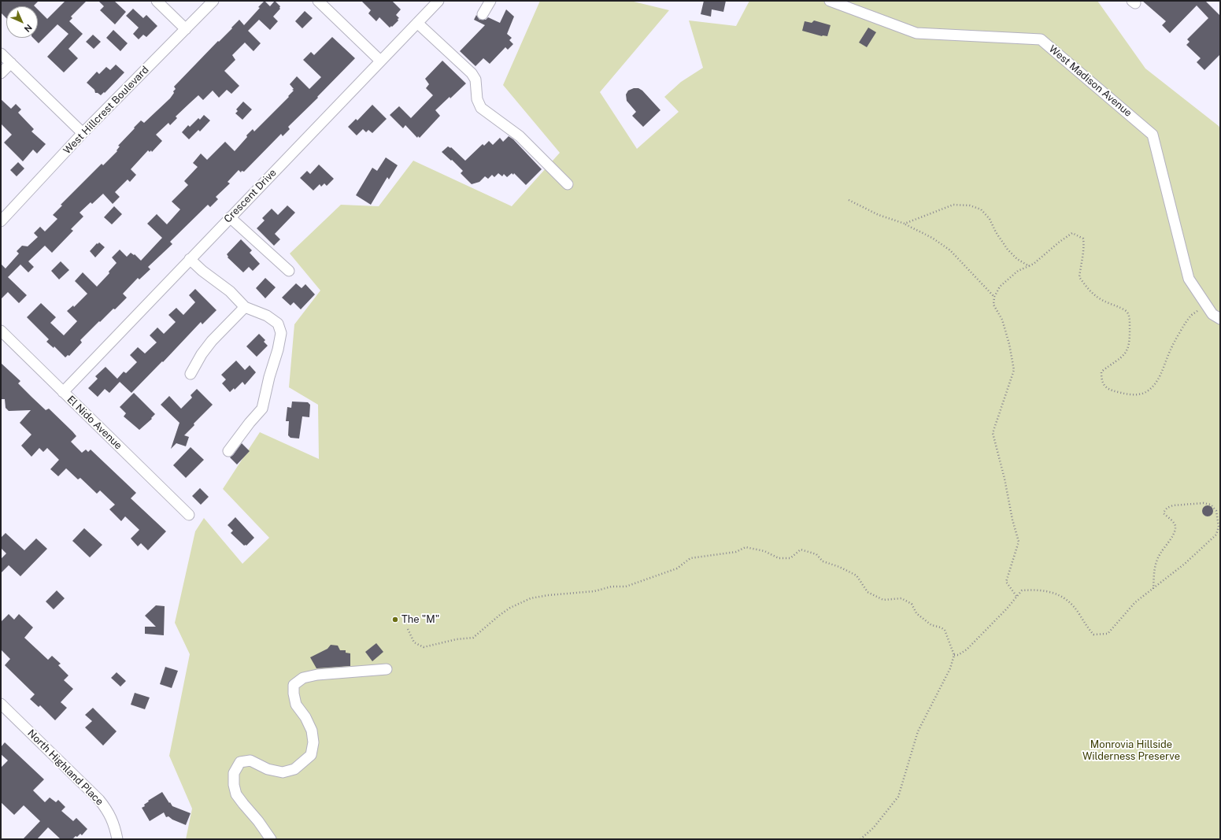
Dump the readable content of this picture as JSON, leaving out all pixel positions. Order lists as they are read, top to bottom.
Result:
{
  "streets": {
    "street": [
      "West Madison Avenue",
      "West Hillcrest Boulevard",
      "Crescent Drive",
      "El Nido Avenue",
      "North Highland Place"
    ]
  },
  "crossings": [
    ["Crescent Drive", "El Nido Avenue"]
  ],
  "parks": ["Monrovia Hillside Wilderness Preserve"],
  "places": ["The \"M\""],
  "north": "bottom right"
}
